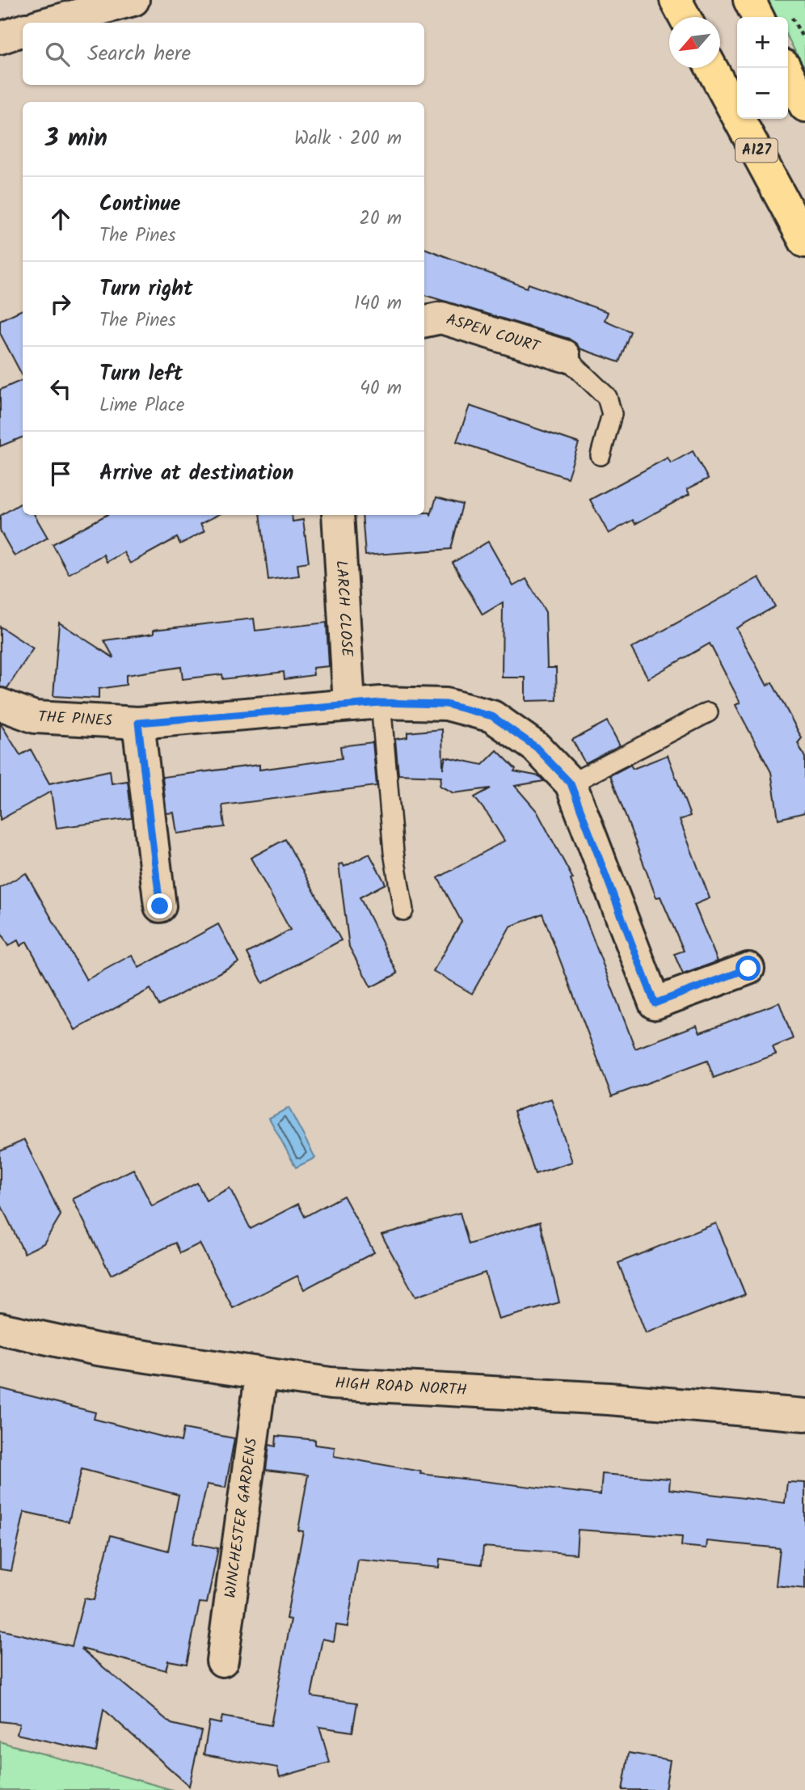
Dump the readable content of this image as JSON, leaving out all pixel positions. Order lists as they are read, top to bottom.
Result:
{
  "streets": {
    "highway": ["A127"],
    "street": [
      "ASPEN COURT",
      "LARCH CLOSE",
      "THE PINES",
      "HIGH ROAD NORTH",
      "WINCHESTER GARDENS"
    ]
  },
  "crossings": [
    ["LARCH CLOSE", "THE PINES"],
    ["HIGH ROAD NORTH", "WINCHESTER GARDENS"]
  ],
  "north": "bottom left",
  "page": {
    "map_buttons": ["+", "−"],
    "search": "Search here",
    "heading": ["3 min", "Walk · 200 m"],
    "list": [
      ["Continue", "The Pines", "20 m"],
      ["Turn right", "The Pines", "140 m"],
      ["Turn left", "Lime Place", "40 m"],
      "Arrive at destination"
    ]
  }
}
